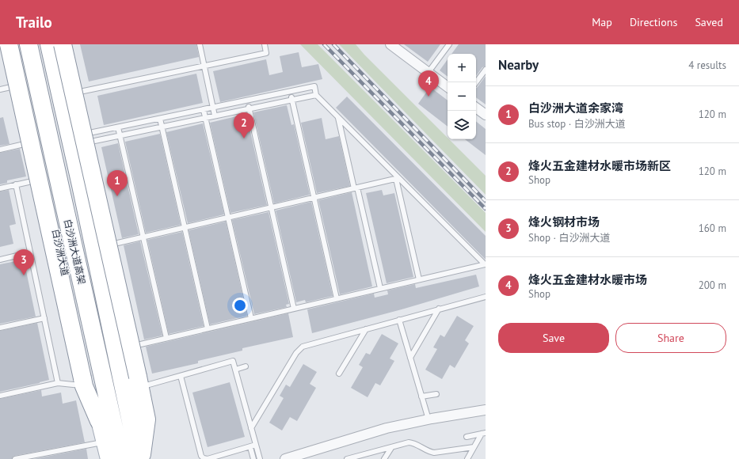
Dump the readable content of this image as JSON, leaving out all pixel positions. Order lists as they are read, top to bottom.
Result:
{
  "streets": {
    "highway": ["白沙洲大道高架"],
    "main road": ["白沙洲大道"]
  },
  "page": {
    "header": "Trailo",
    "nav": ["Map", "Directions", "Saved"],
    "heading": ["Nearby", "4 results"],
    "map_buttons": ["+", "−"],
    "pins": [
      "4",
      "2",
      "1",
      "3"
    ],
    "list": [
      {
        "mark": "1",
        "name": "白沙洲大道余家湾",
        "note": "Bus stop · 白沙洲大道",
        "value": "120 m"
      },
      {
        "mark": "2",
        "name": "烽火五金建材水暖市场新区",
        "note": "Shop",
        "value": "120 m"
      },
      {
        "mark": "3",
        "name": "烽火钢材市场",
        "note": "Shop · 白沙洲大道",
        "value": "160 m"
      },
      {
        "mark": "4",
        "name": "烽火五金建材水暖市场",
        "note": "Shop",
        "value": "200 m"
      }
    ],
    "buttons": ["Save", "Share"]
  }
}
